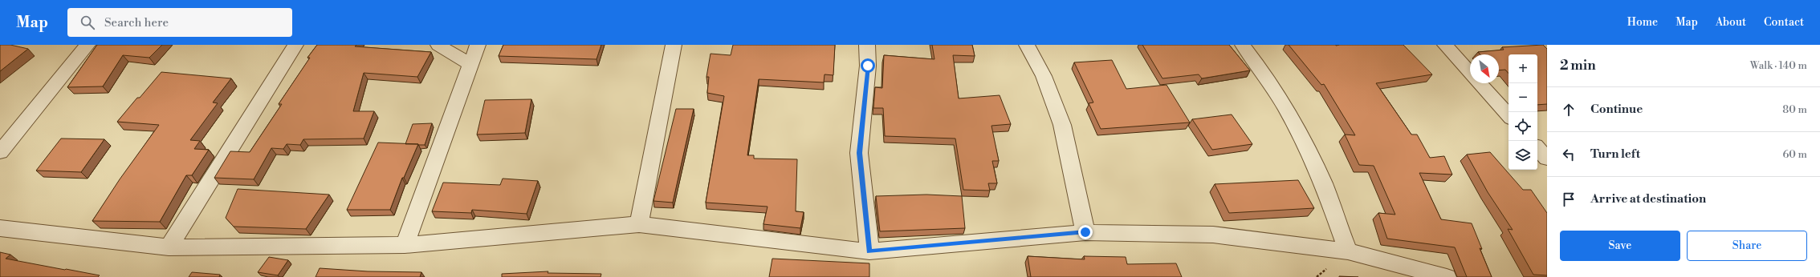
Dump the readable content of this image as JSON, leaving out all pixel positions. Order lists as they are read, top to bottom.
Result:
{
  "north": "bottom right",
  "page": {
    "header": "Map",
    "search": "Search here",
    "nav": [
      "Home",
      "Map",
      "About",
      "Contact"
    ],
    "heading": ["2 min", "Walk · 140 m"],
    "map_buttons": ["+", "−"],
    "list": [
      ["Continue", "80 m"],
      ["Turn left", "60 m"],
      "Arrive at destination"
    ],
    "buttons": ["Save", "Share"]
  }
}
